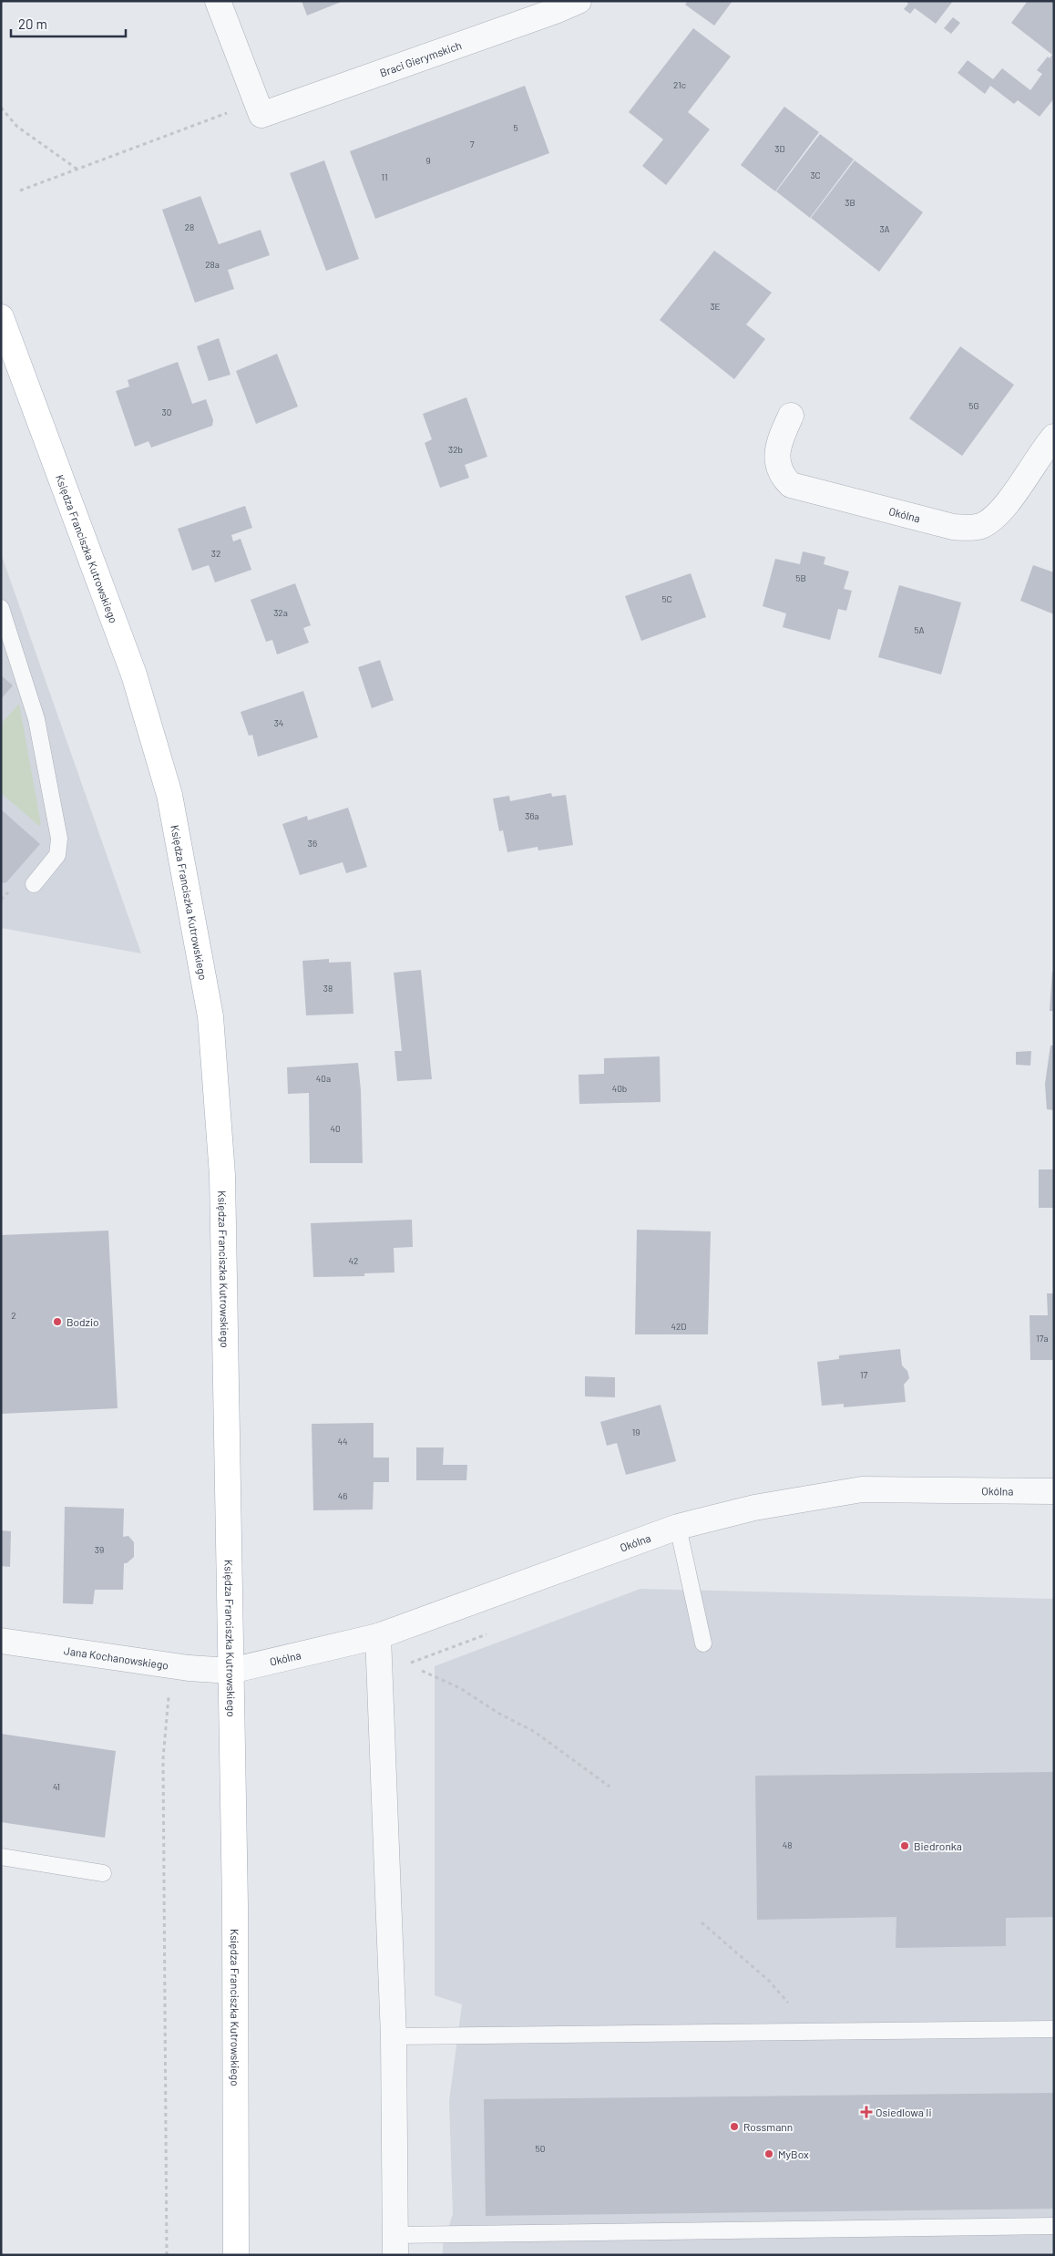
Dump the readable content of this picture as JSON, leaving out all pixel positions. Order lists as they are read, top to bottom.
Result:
{
  "streets": {
    "main road": ["Księdza Franciszka Kutrowskiego"],
    "street": ["Braci Gierymskich", "Okólna", "Jana Kochanowskiego"]
  },
  "crossings": [
    ["Okólna", "Księdza Franciszka Kutrowskiego"],
    ["Okólna", "Jana Kochanowskiego"],
    ["Księdza Franciszka Kutrowskiego", "Jana Kochanowskiego"]
  ],
  "places": {
    "other": [
      "Bodzio",
      "Biedronka",
      "Rossmann",
      "MyBox"
    ],
    "health": ["Osiedlowa Ii"]
  },
  "house_numbers": [
    "21c",
    "5",
    "7",
    "3D",
    "9",
    "3C",
    "11",
    "3B",
    "28",
    "3A",
    "28a",
    "3E",
    "5G",
    "30",
    "32b",
    "32",
    "5B",
    "5C",
    "32a",
    "5A",
    "34",
    "36a",
    "36",
    "38",
    "40a",
    "40b",
    "40",
    "42",
    "2",
    "42D",
    "17a",
    "17",
    "19",
    "44",
    "46",
    "39",
    "41",
    "48",
    "50"
  ],
  "scale_bar": "20 m"
}
